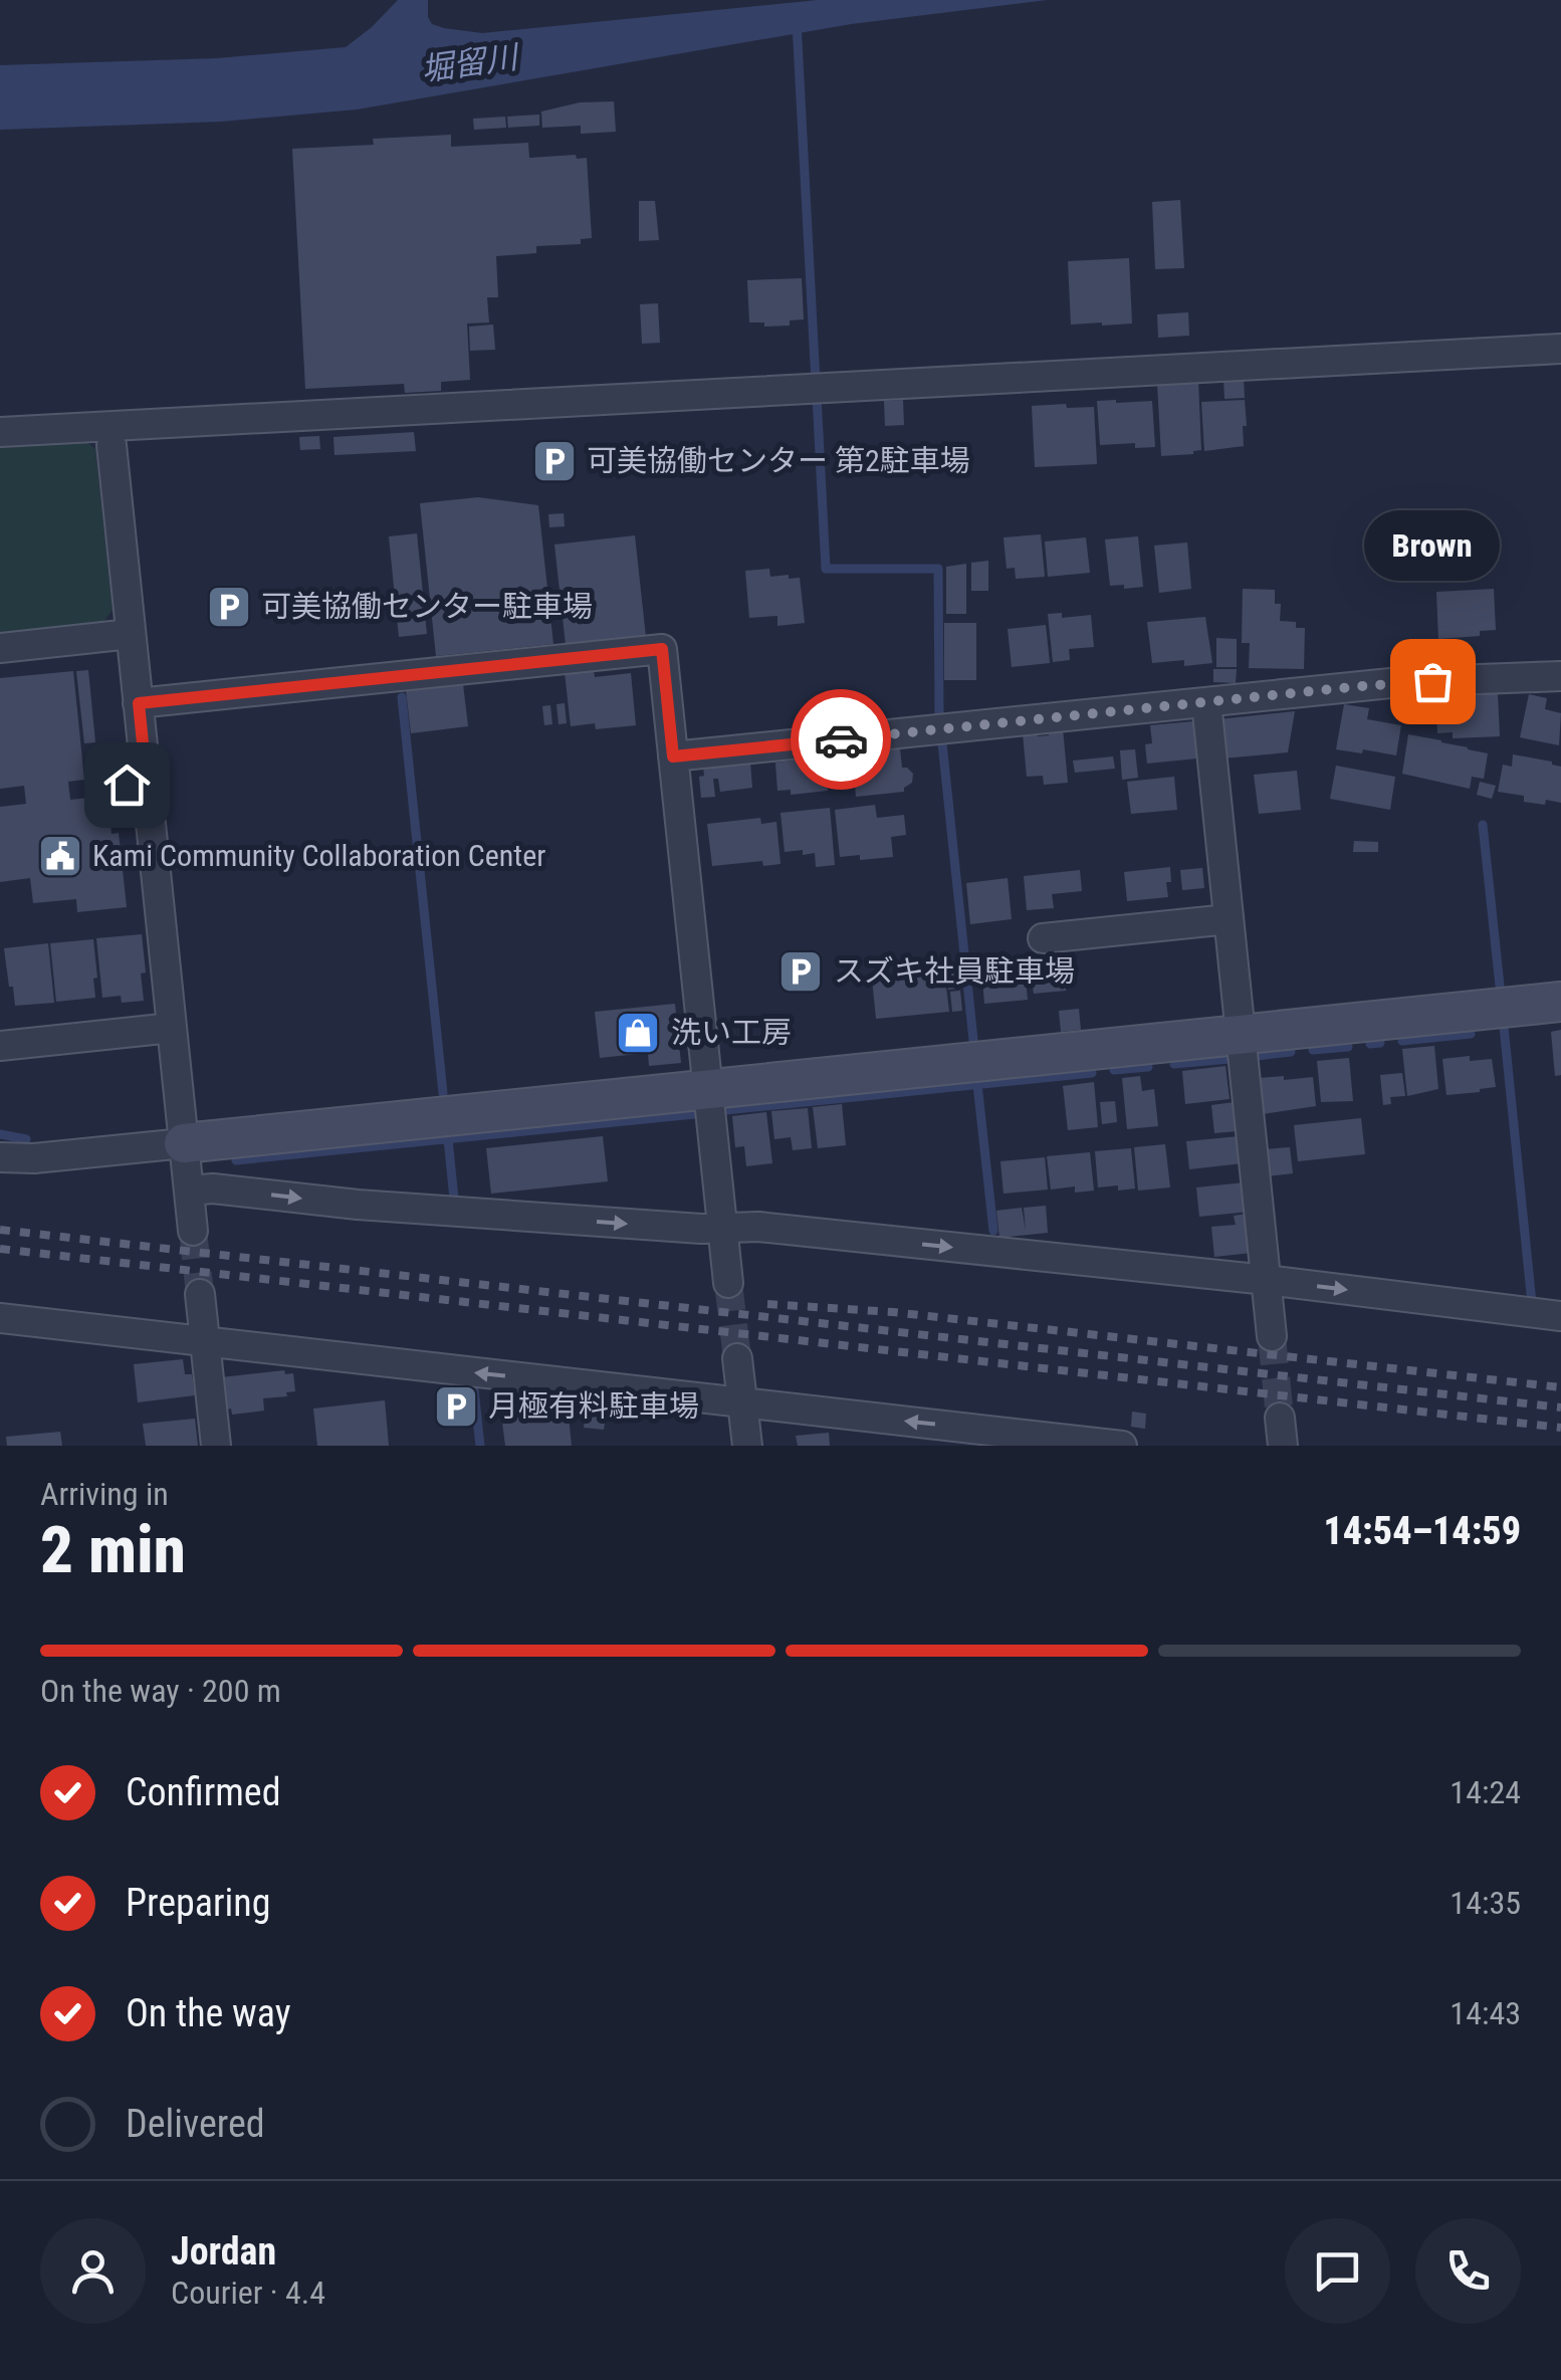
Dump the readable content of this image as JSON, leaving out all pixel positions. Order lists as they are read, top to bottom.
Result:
{
  "water": ["堀留川"],
  "places": {
    "parking": [
      "可美協働センター 第2駐車場",
      "可美協働センター駐車場",
      "スズキ社員駐車場",
      "月極有料駐車場"
    ],
    "other": ["Brown"],
    "public building": ["Kami Community Collaboration Center"],
    "shop": ["洗い工房"]
  },
  "page": {
    "bubble": "Brown",
    "heading": ["2 min", "Arriving in", "14:54–14:59"],
    "panel": ["Jordan", "Courier · 4.4"],
    "bar": "On the way · 200 m",
    "list": [
      ["Confirmed", "14:24"],
      ["Preparing", "14:35"],
      ["On the way", "14:43"],
      "Delivered"
    ]
  }
}
